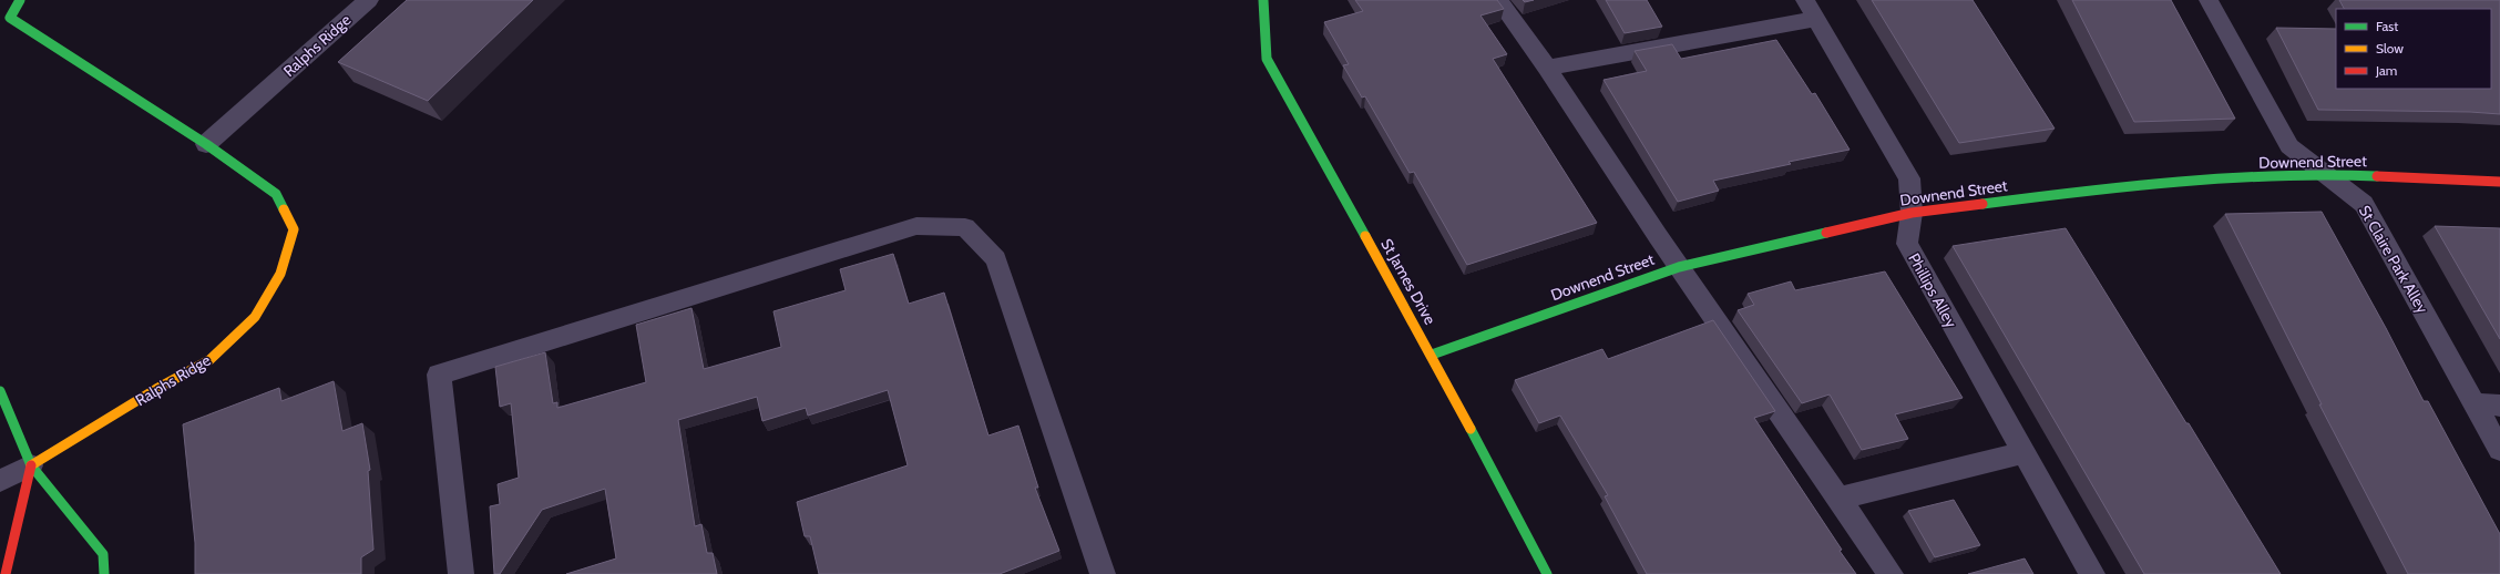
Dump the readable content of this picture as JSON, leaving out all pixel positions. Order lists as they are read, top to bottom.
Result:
{
  "streets": {
    "street": ["Ralphs Ridge", "Downend Street", "St James Drive"],
    "lane": ["St Claire Park Alley", "Phillips Alley"]
  },
  "crossings": [
    ["Downend Street", "St Claire Park Alley"],
    ["Downend Street", "St James Drive"],
    ["Downend Street", "Phillips Alley"]
  ],
  "legend": ["Fast", "Slow", "Jam"]
}
